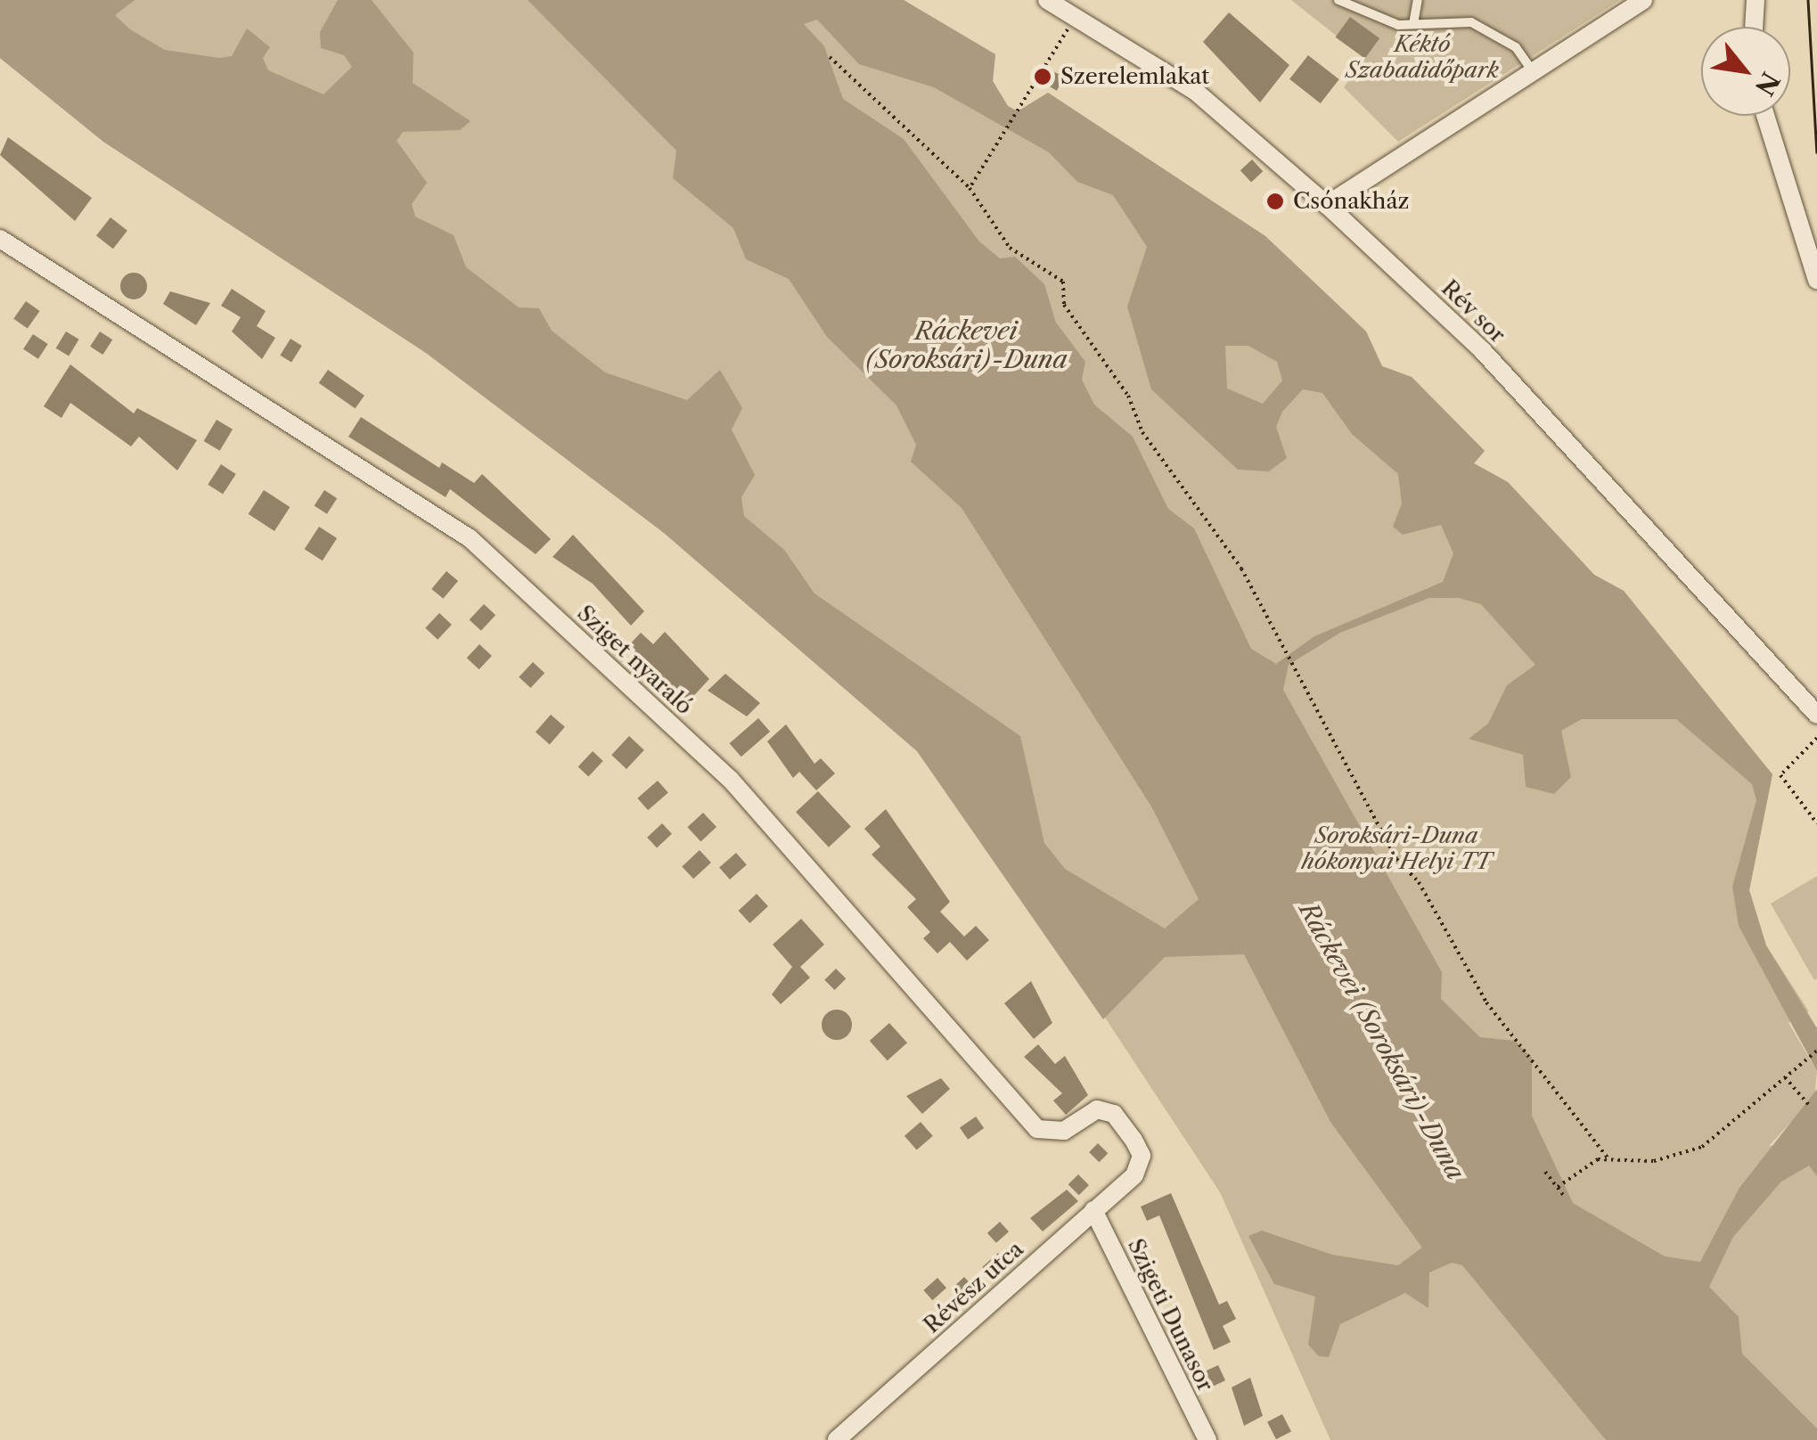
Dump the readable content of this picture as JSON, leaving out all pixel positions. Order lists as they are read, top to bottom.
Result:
{
  "streets": {
    "street": [
      "Rév sor",
      "Sziget nyaraló",
      "Révész utca",
      "Szigeti Dunasor"
    ]
  },
  "crossings": [
    ["Sziget nyaraló", "Révész utca"],
    ["Révész utca", "Szigeti Dunasor"]
  ],
  "water": ["Ráckevei (Soroksári)-Duna"],
  "parks": ["Kéktó Szabadidőpark", "Soroksári-Duna hókonyai Helyi TT"],
  "places": ["Szerelemlakat", "Csónakház"],
  "north": "bottom right"
}
